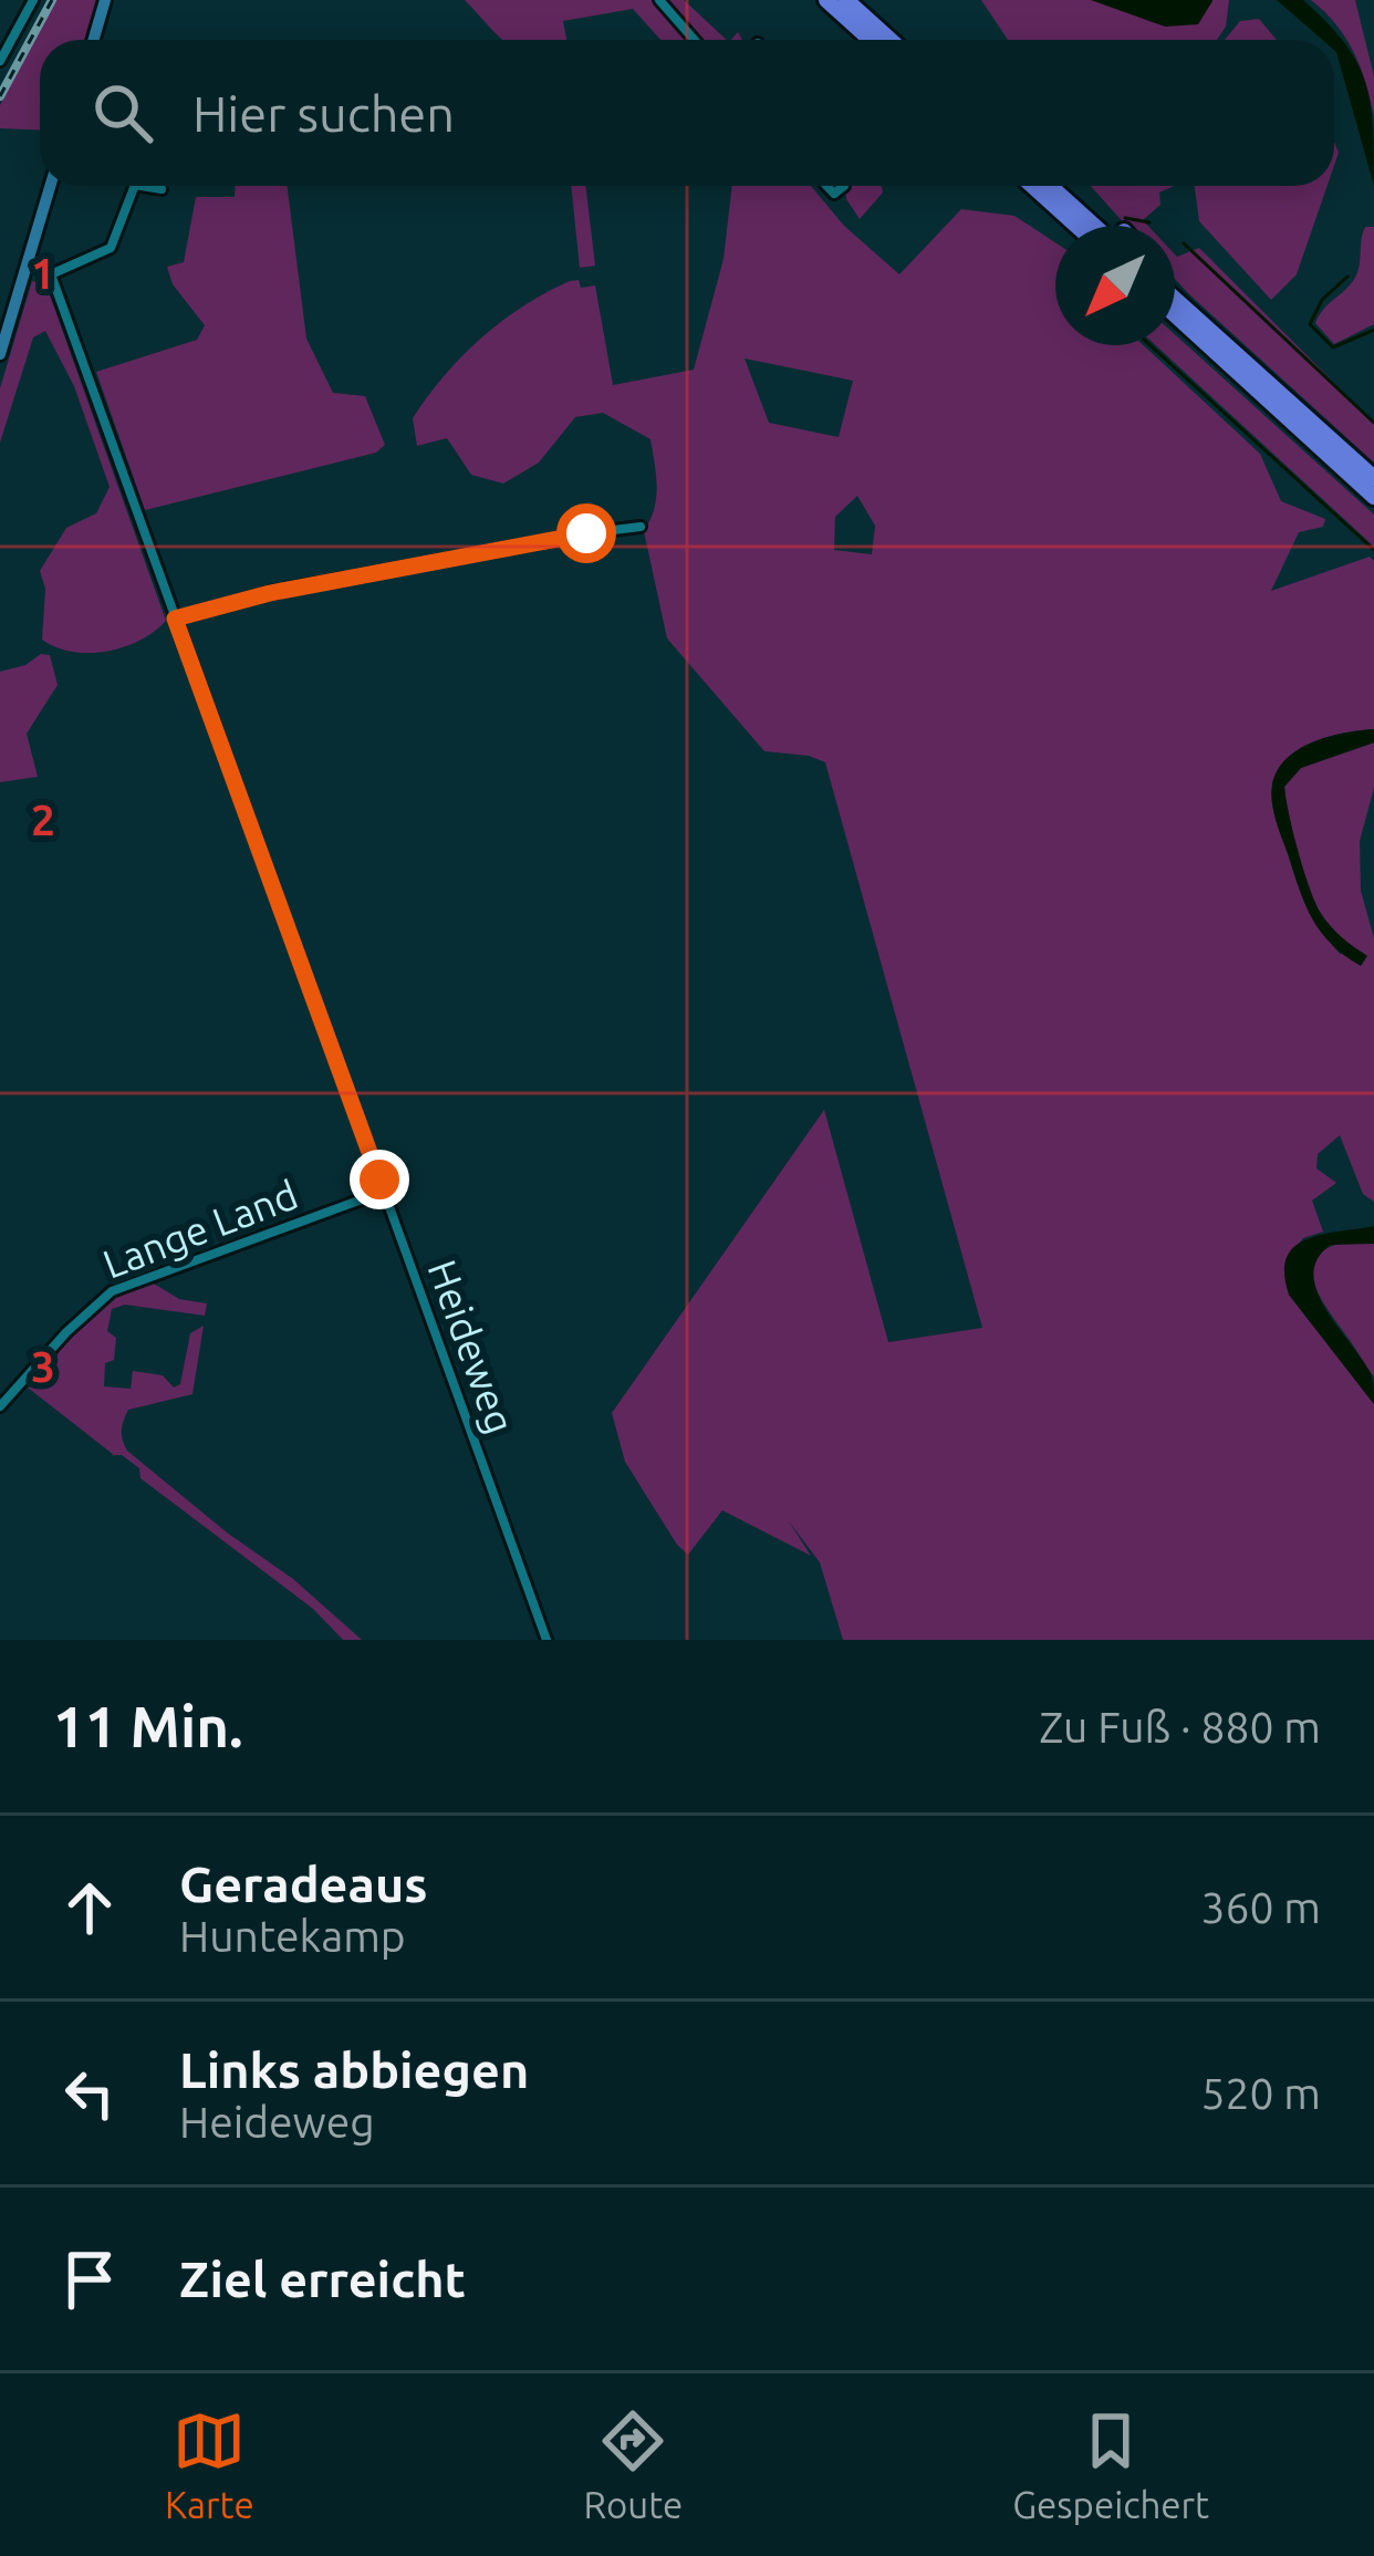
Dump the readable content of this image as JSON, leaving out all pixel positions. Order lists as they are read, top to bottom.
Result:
{
  "streets": {
    "street": ["Lange Land", "Heideweg"]
  },
  "crossings": [
    ["Lange Land", "Heideweg"]
  ],
  "north": "bottom left",
  "page": {
    "search": "Hier suchen",
    "heading": ["11 Min.", "Zu Fuß · 880 m"],
    "list": [
      ["Geradeaus", "Huntekamp", "360 m"],
      ["Links abbiegen", "Heideweg", "520 m"],
      "Ziel erreicht"
    ],
    "nav": ["Karte", "Route", "Gespeichert"]
  },
  "grid": {
    "rows": ["1", "2", "3"]
  }
}
